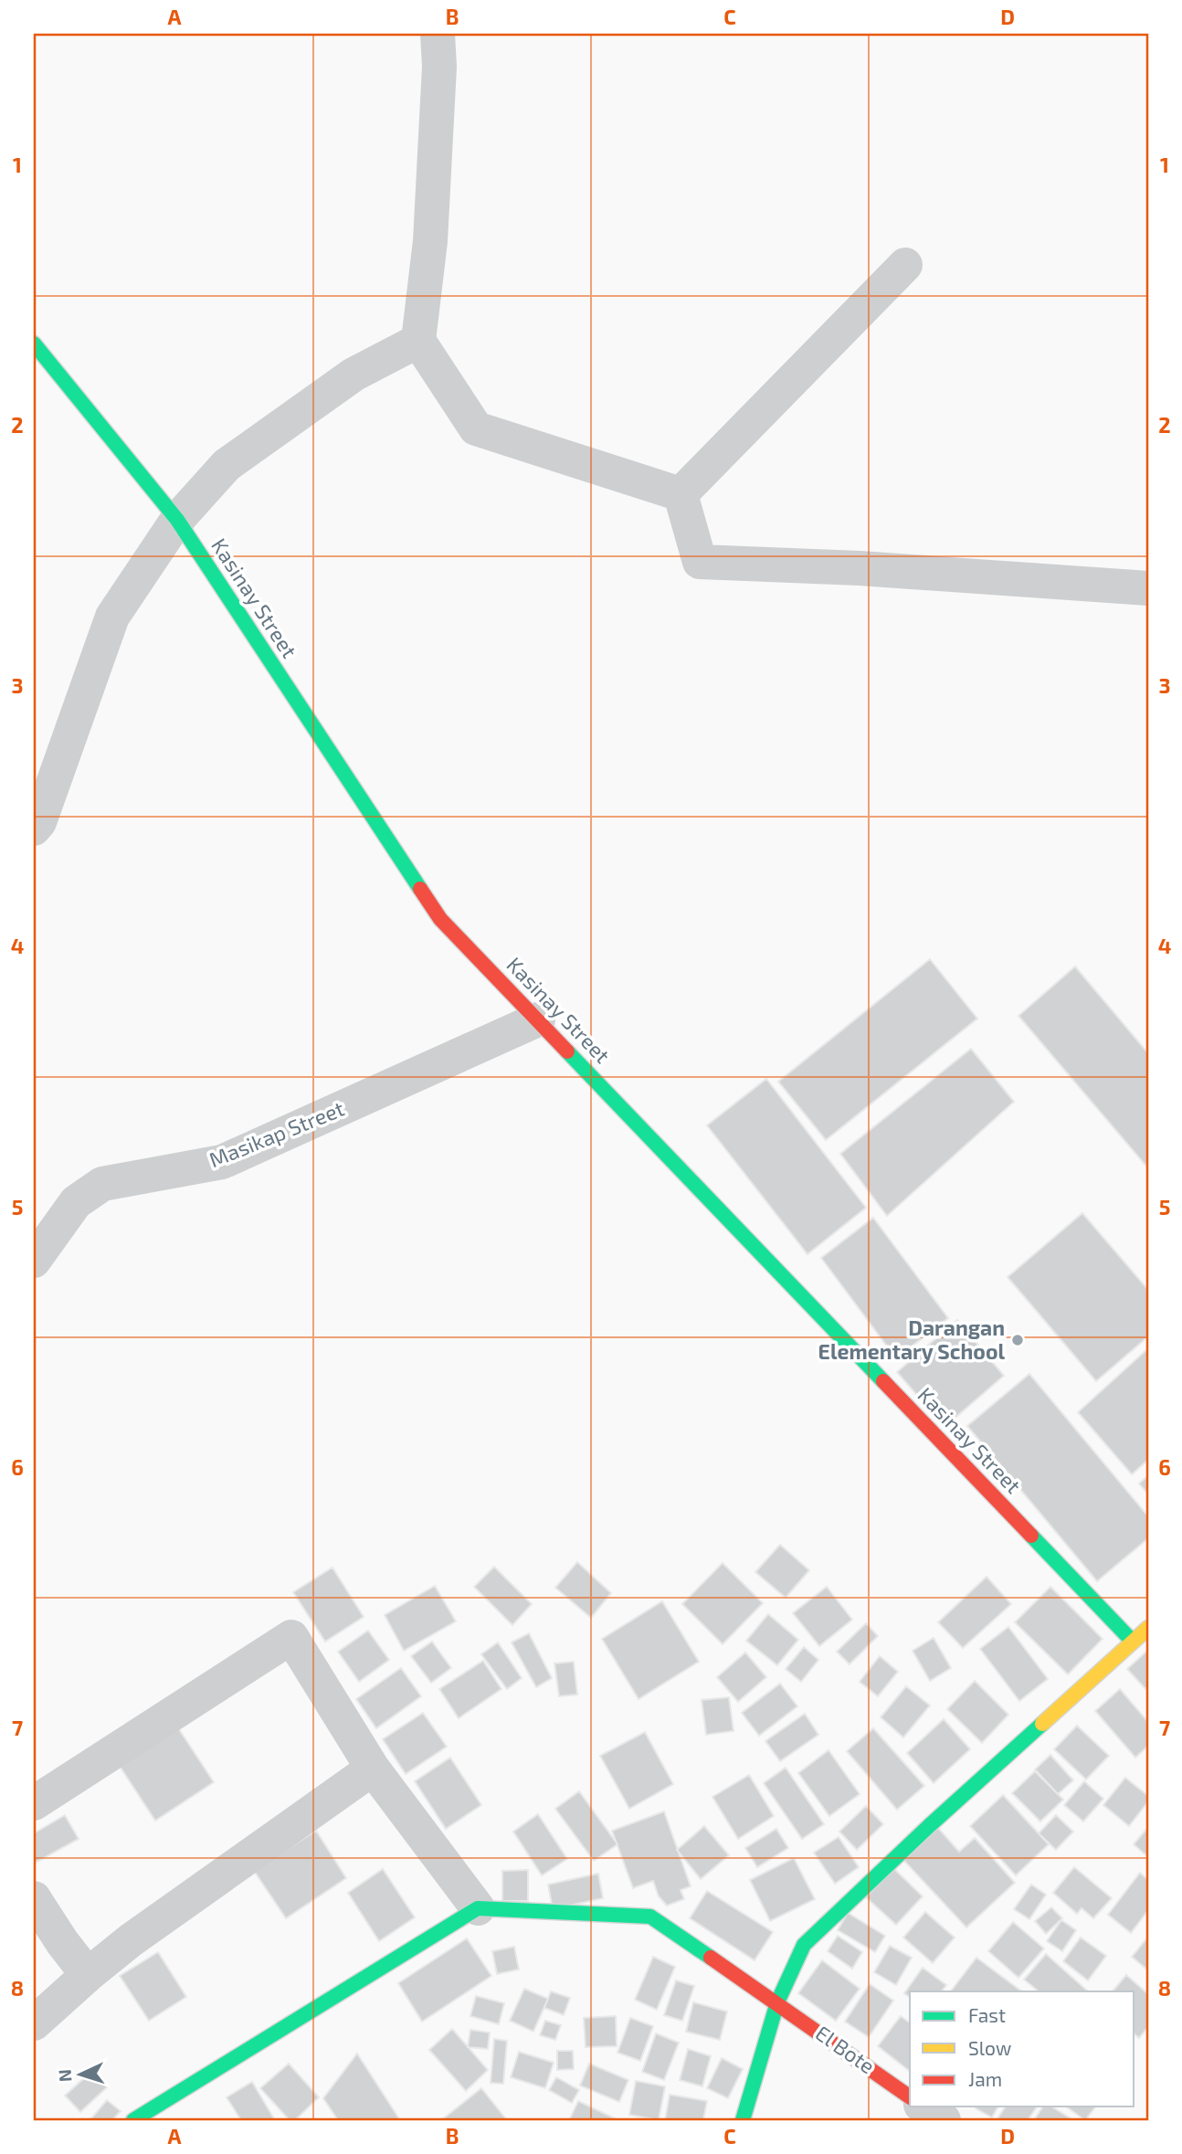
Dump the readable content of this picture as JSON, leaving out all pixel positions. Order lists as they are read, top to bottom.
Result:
{
  "streets": {
    "street": ["Kasinay Street", "Masikap Street", "El Bote"]
  },
  "crossings": [
    ["Kasinay Street", "Masikap Street"]
  ],
  "places": ["Darangan Elementary School"],
  "legend": ["Fast", "Slow", "Jam"],
  "north": "left",
  "grid": {
    "columns": [
      "A",
      "B",
      "C",
      "D"
    ],
    "rows": [
      "1",
      "2",
      "3",
      "4",
      "5",
      "6",
      "7",
      "8"
    ]
  }
}
